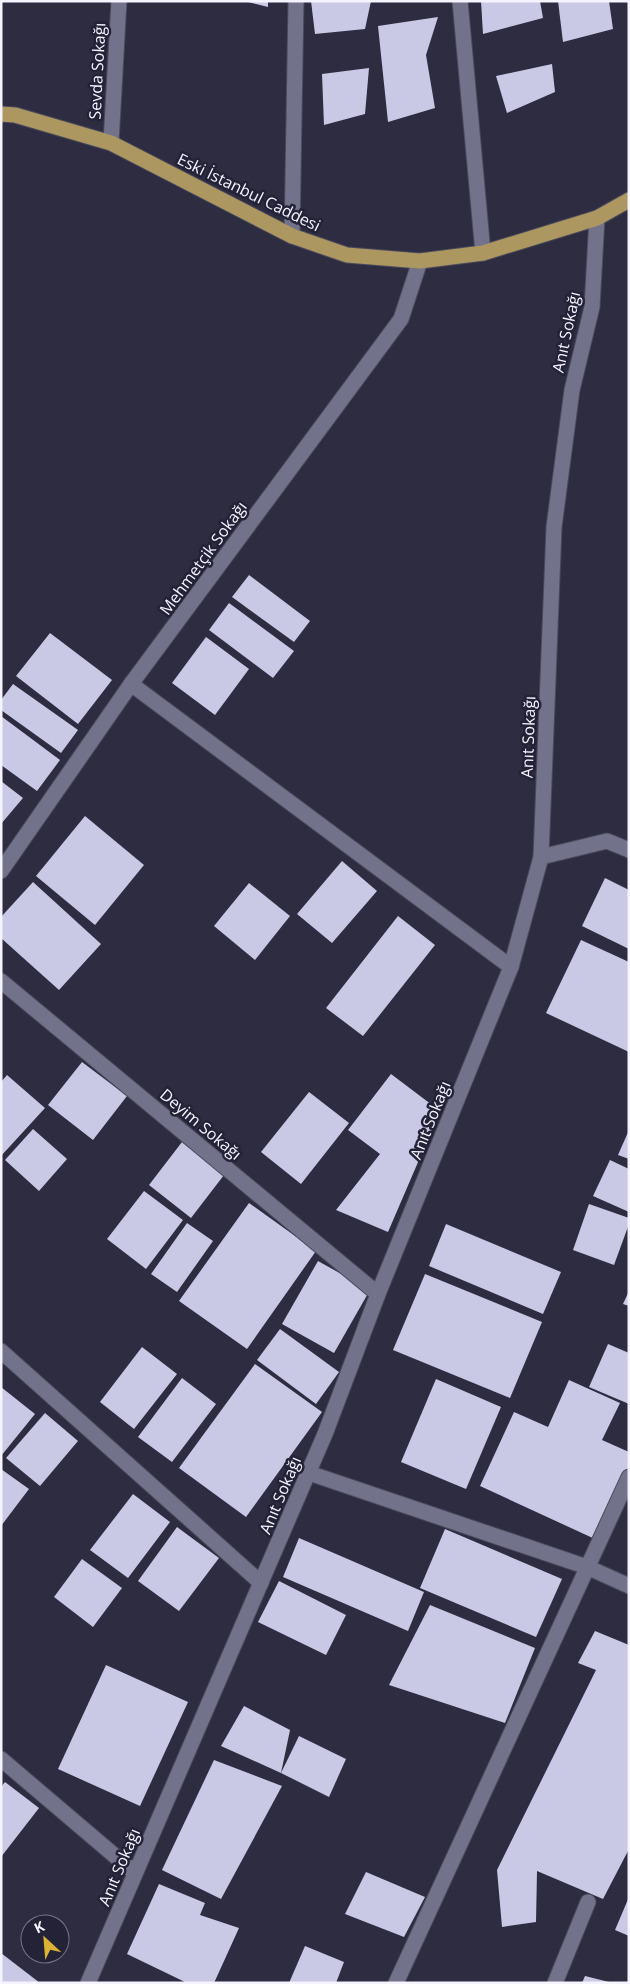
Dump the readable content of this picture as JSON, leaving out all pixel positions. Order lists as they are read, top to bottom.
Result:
{
  "streets": {
    "main road": ["Eski İstanbul Caddesi"],
    "street": [
      "Sevda Sokağı",
      "Anıt Sokağı",
      "Mehmetçik Sokağı",
      "Deyim Sokağı"
    ]
  },
  "crossings": [
    ["Sevda Sokağı", "Eski İstanbul Caddesi"],
    ["Eski İstanbul Caddesi", "Anıt Sokağı"],
    ["Eski İstanbul Caddesi", "Mehmetçik Sokağı"],
    ["Anıt Sokağı", "Deyim Sokağı"]
  ],
  "north": "top left"
}
